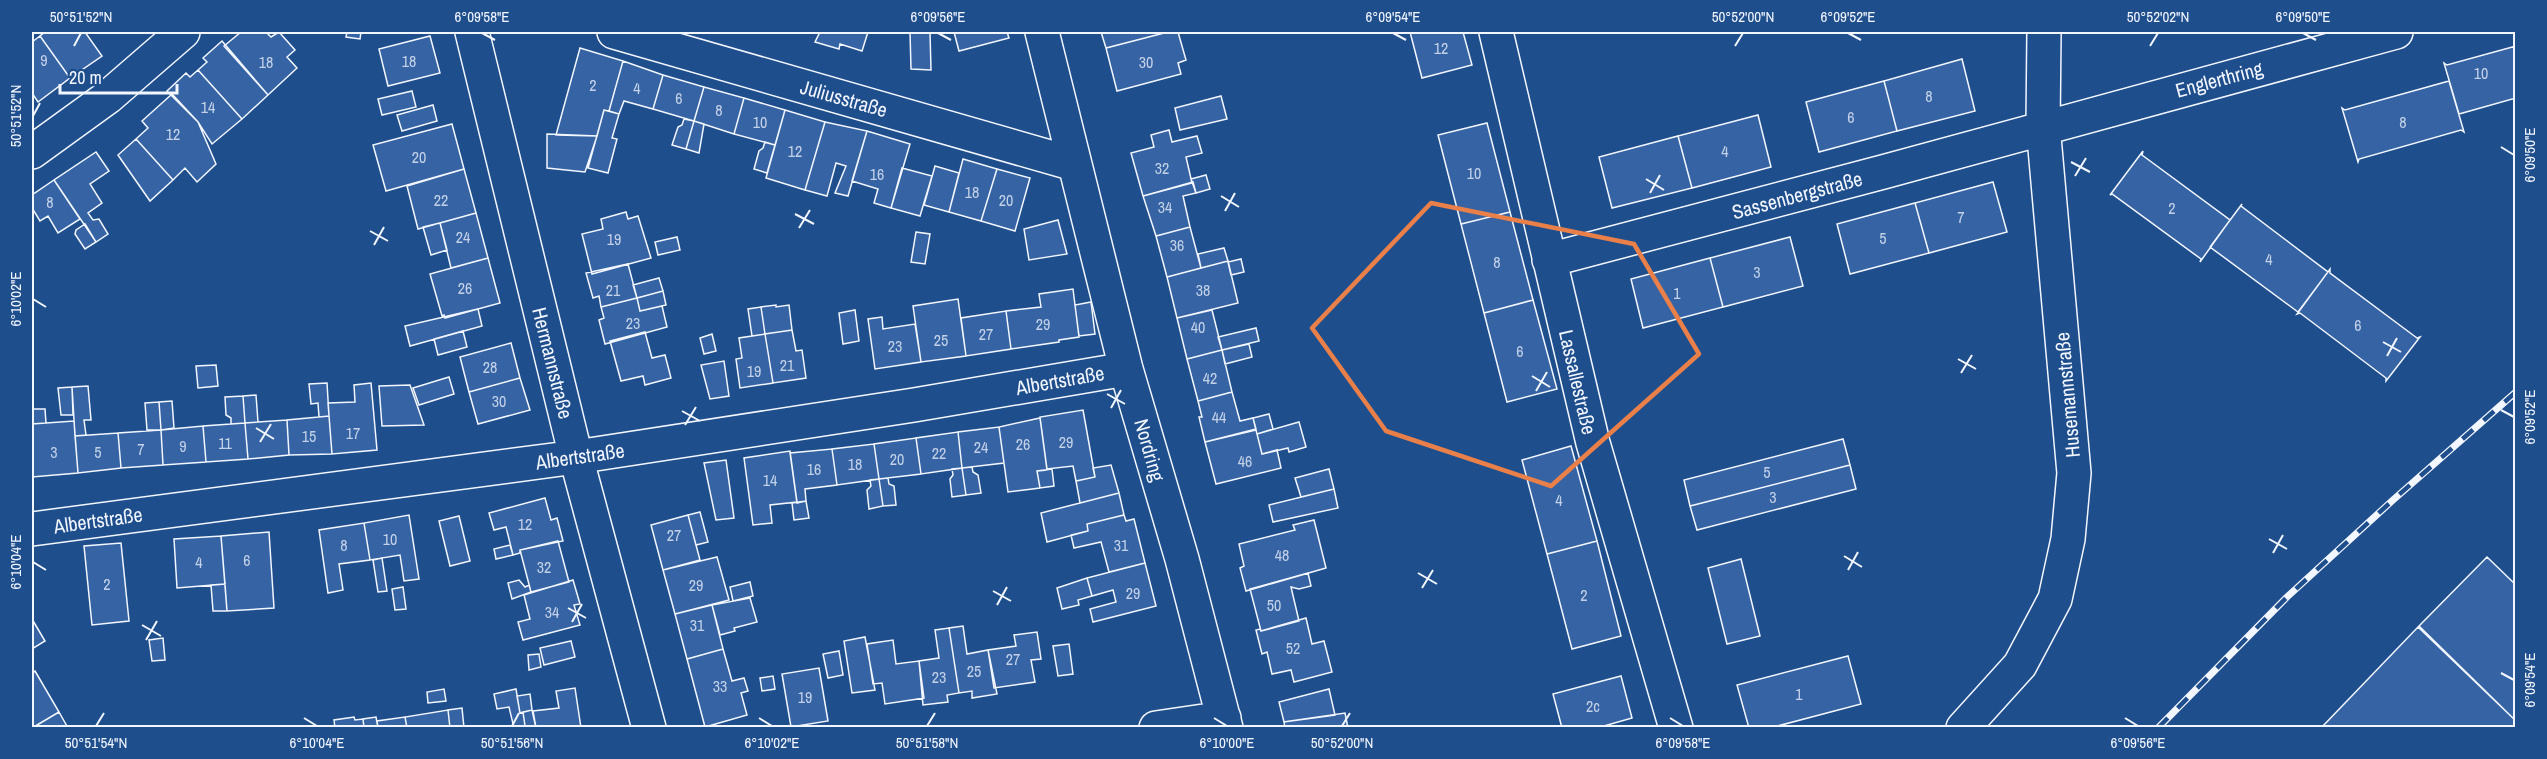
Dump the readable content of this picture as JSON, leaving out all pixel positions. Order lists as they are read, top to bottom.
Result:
{
  "streets": {
    "street": [
      "Englerthring",
      "Juliusstraße",
      "Sassenbergstraße",
      "Hermannstraße",
      "Albertstraße",
      "Lassallestraße",
      "Husemannstraße",
      "Nordring"
    ]
  },
  "crossings": [
    ["Englerthring", "Sassenbergstraße"],
    ["Englerthring", "Husemannstraße"],
    ["Juliusstraße", "Nordring"],
    ["Sassenbergstraße", "Lassallestraße"],
    ["Sassenbergstraße", "Husemannstraße"],
    ["Hermannstraße", "Albertstraße"],
    ["Albertstraße", "Nordring"]
  ],
  "house_numbers": [
    "12",
    "9",
    "18",
    "18",
    "30",
    "10",
    "2",
    "4",
    "8",
    "6",
    "14",
    "8",
    "6",
    "10",
    "8",
    "12",
    "12",
    "4",
    "20",
    "32",
    "10",
    "16",
    "18",
    "22",
    "20",
    "8",
    "34",
    "2",
    "7",
    "24",
    "5",
    "19",
    "36",
    "4",
    "8",
    "3",
    "26",
    "21",
    "38",
    "1",
    "23",
    "29",
    "6",
    "40",
    "27",
    "25",
    "23",
    "6",
    "21",
    "28",
    "19",
    "42",
    "30",
    "44",
    "17",
    "15",
    "29",
    "11",
    "26",
    "9",
    "24",
    "7",
    "3",
    "5",
    "22",
    "20",
    "46",
    "18",
    "16",
    "5",
    "14",
    "3",
    "4",
    "12",
    "27",
    "10",
    "8",
    "31",
    "48",
    "6",
    "4",
    "32",
    "2",
    "29",
    "29",
    "2",
    "50",
    "34",
    "31",
    "52",
    "27",
    "25",
    "23",
    "33",
    "1",
    "19",
    "2c"
  ],
  "scale_bar": "20 m",
  "coordinates": [
    "50°51'52\"N",
    "6°09'58\"E",
    "6°09'56\"E",
    "6°09'54\"E",
    "50°52'00\"N",
    "6°09'52\"E",
    "50°52'02\"N",
    "6°09'50\"E",
    "6°10'02\"E",
    "6°10'04\"E",
    "50°51'54\"N",
    "50°51'56\"N",
    "50°51'58\"N",
    "6°10'00\"E"
  ]
}
